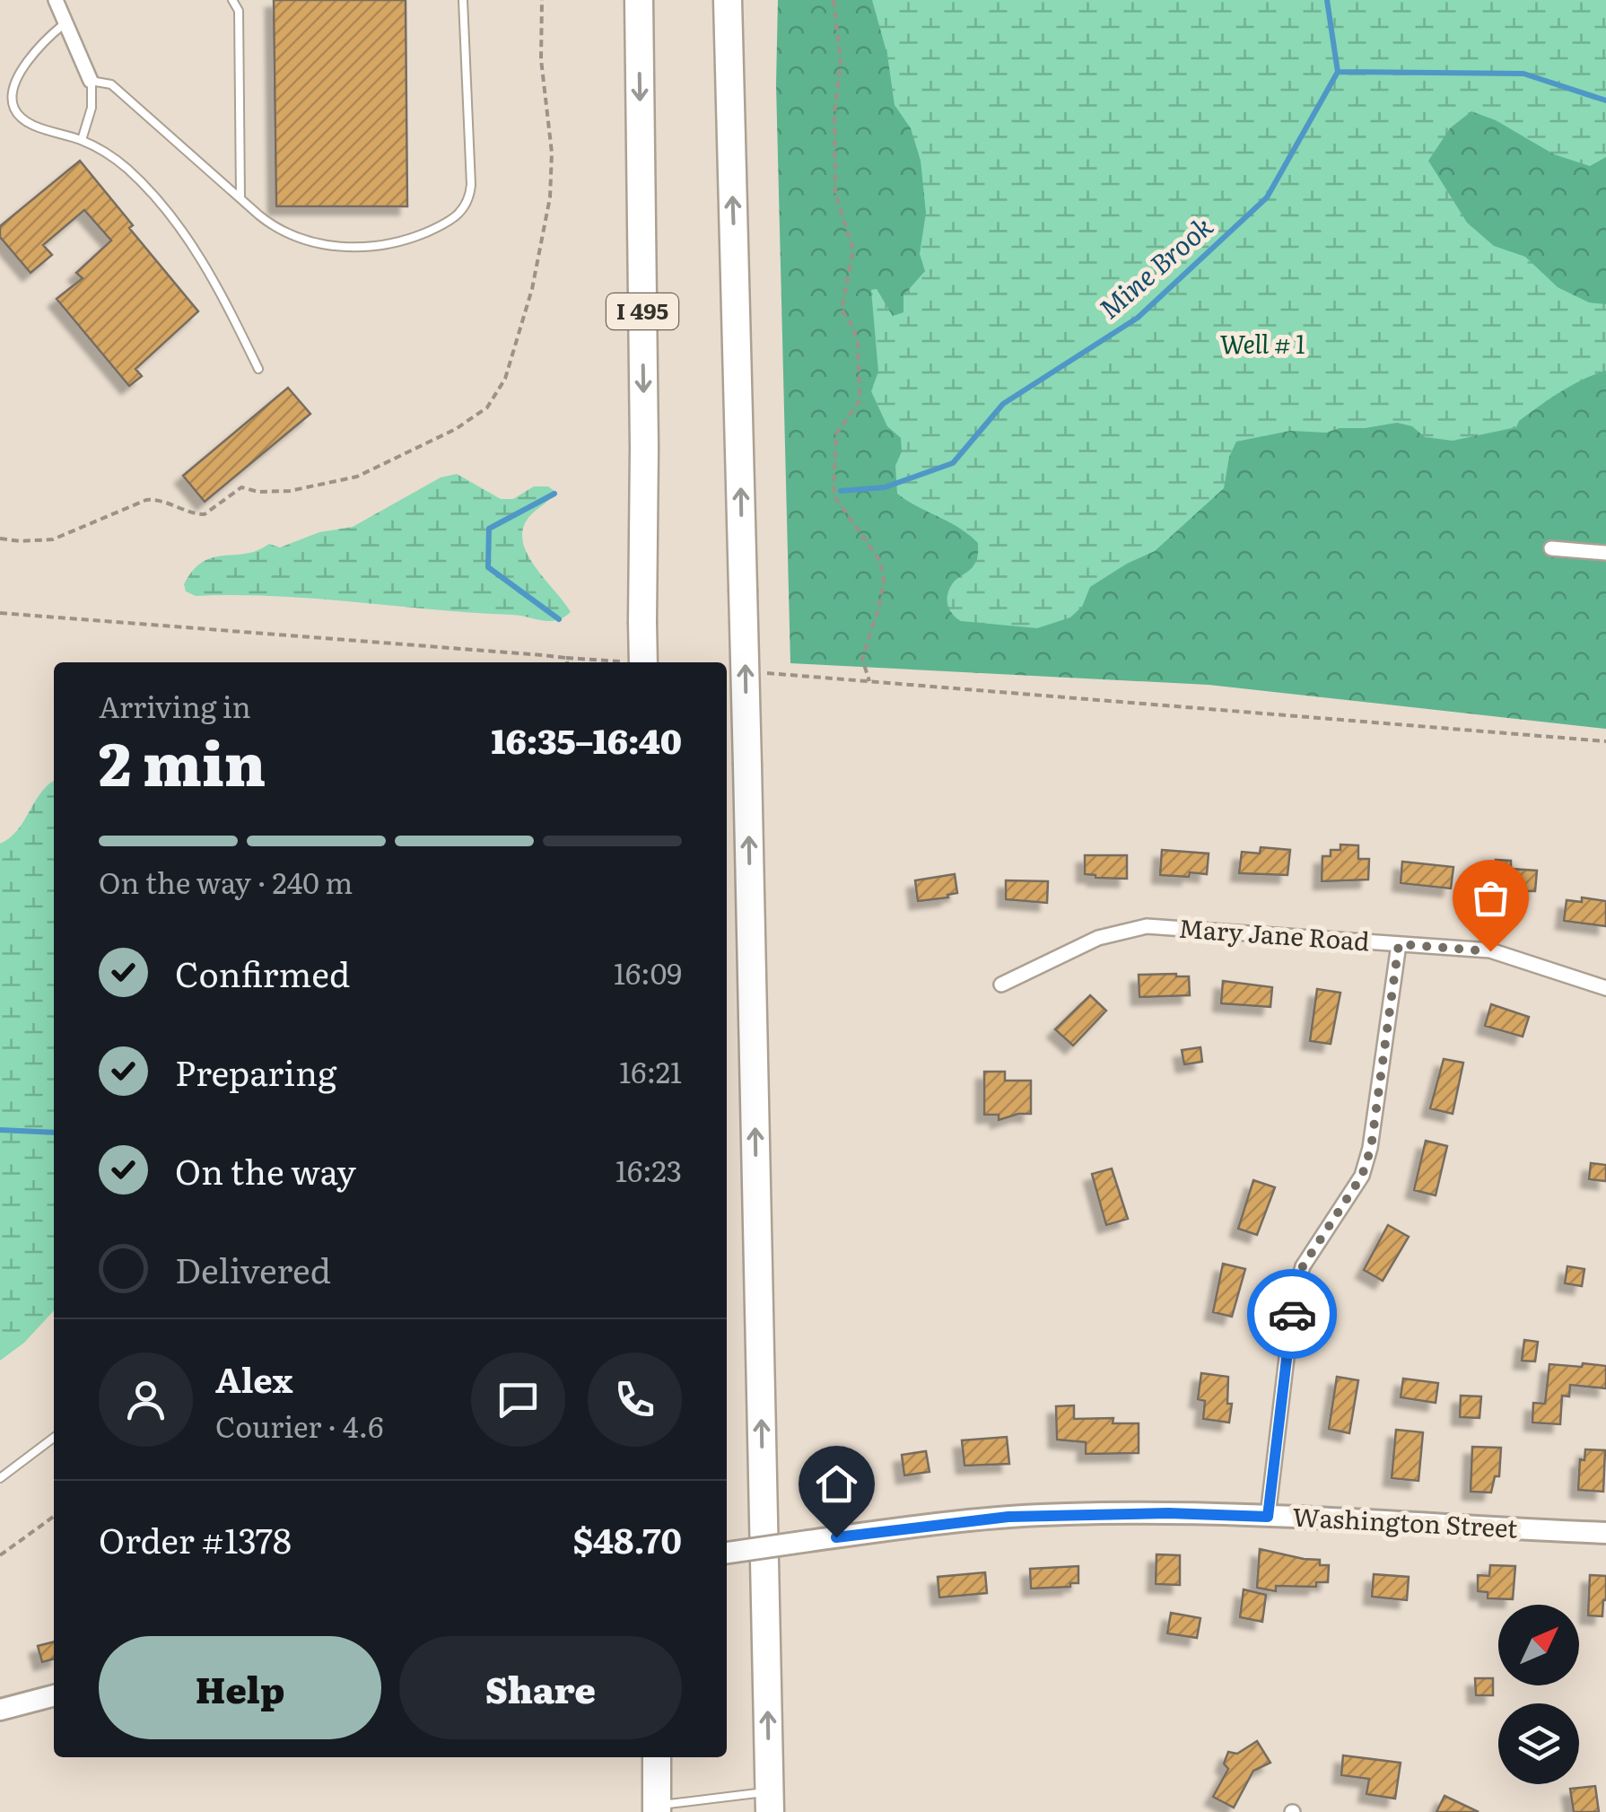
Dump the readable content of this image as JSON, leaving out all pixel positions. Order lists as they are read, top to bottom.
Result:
{
  "streets": {
    "highway": ["I 495"],
    "main road": ["Washington Street"],
    "street": ["Mary Jane Road"]
  },
  "water": ["Mine Brook"],
  "parks": ["Well # 1"],
  "north": "top right",
  "page": {
    "heading": ["2 min", "Arriving in", "16:35–16:40"],
    "panel": [
      "Alex",
      "Courier · 4.6",
      "Order #1378",
      "$48.70"
    ],
    "bar": "On the way · 240 m",
    "list": [
      ["Confirmed", "16:09"],
      ["Preparing", "16:21"],
      ["On the way", "16:23"],
      "Delivered"
    ],
    "buttons": ["Help", "Share"]
  }
}
